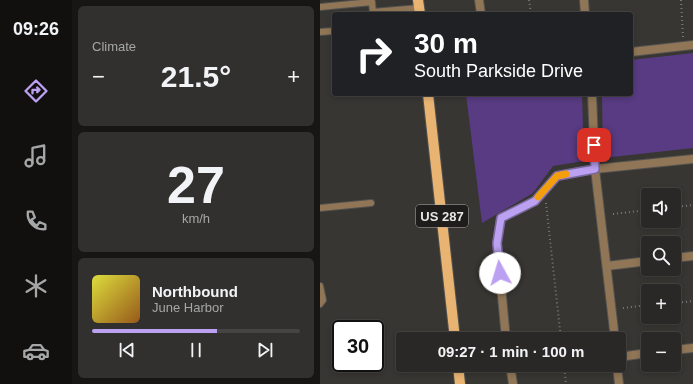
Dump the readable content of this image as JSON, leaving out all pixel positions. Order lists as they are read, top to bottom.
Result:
{
  "streets": {
    "main road": ["US 287"]
  },
  "page": {
    "tabs": "09:26",
    "tile": [
      "Climate",
      ["27", "km/h"]
    ],
    "turn": ["30 m", "South Parkside Drive"],
    "heat": ["−", "21.5°", "+"],
    "map_buttons": ["+", "−"],
    "song": ["Northbound", "June Harbor"],
    "limit": "30",
    "trip": "09:27 · 1 min · 100 m"
  }
}
